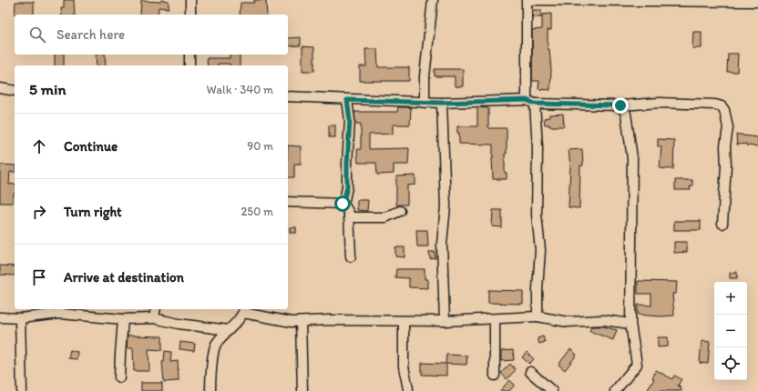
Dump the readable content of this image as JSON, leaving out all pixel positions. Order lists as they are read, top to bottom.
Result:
{
  "page": {
    "search": "Search here",
    "heading": ["5 min", "Walk · 340 m"],
    "list": [
      ["Continue", "90 m"],
      ["Turn right", "250 m"],
      "Arrive at destination"
    ],
    "map_buttons": ["+", "−"]
  }
}
